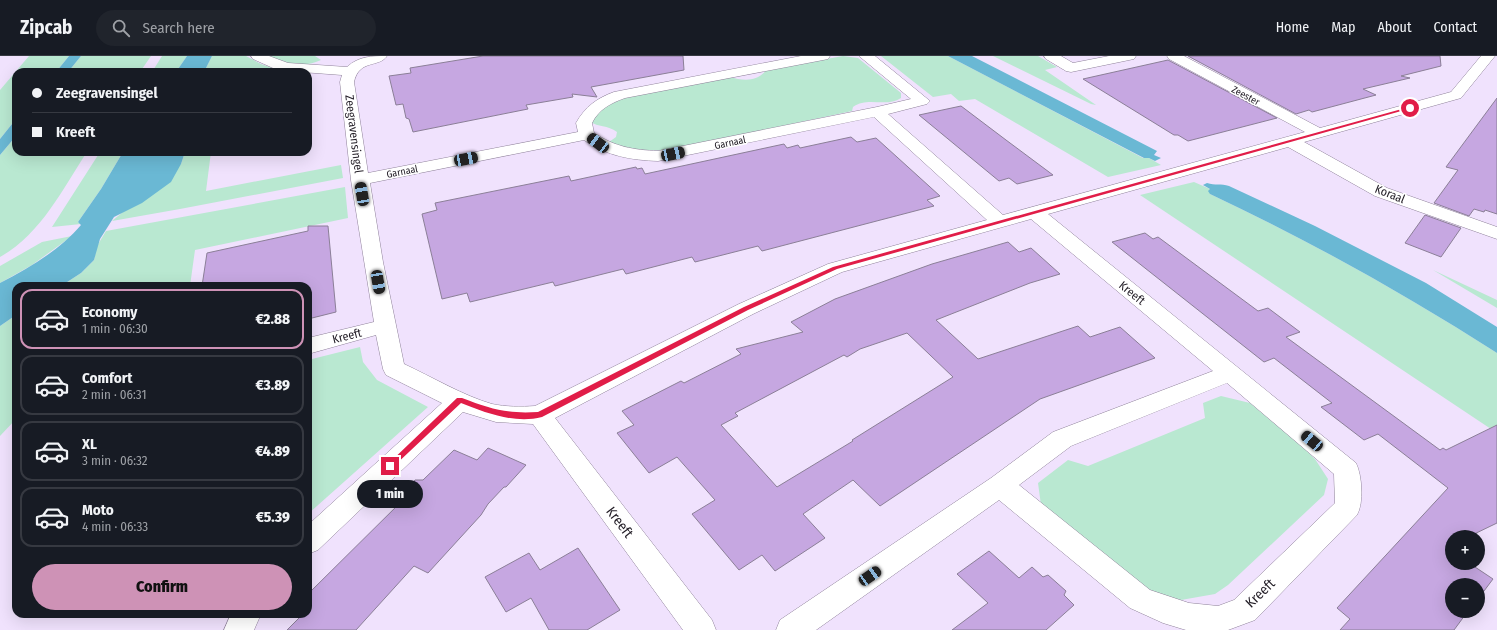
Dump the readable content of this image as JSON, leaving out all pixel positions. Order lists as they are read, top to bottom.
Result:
{
  "streets": {
    "street": [
      "Zeester",
      "Zeegravensingel",
      "Garnaal",
      "Koraal",
      "Kreeft"
    ]
  },
  "crossings": [
    ["Zeester", "Zeegravensingel"],
    ["Zeegravensingel", "Garnaal"],
    ["Zeegravensingel", "Koraal"],
    ["Zeegravensingel", "Kreeft"]
  ],
  "page": {
    "header": "Zipcab",
    "search": "Search here",
    "nav": [
      "Home",
      "Map",
      "About",
      "Contact"
    ],
    "banner": ["Zeegravensingel", "Kreeft"],
    "list": [
      {
        "name": "Economy",
        "note": "1 min · 06:30",
        "value": "€2.88"
      },
      {
        "name": "Comfort",
        "note": "2 min · 06:31",
        "value": "€3.89"
      },
      {
        "name": "XL",
        "note": "3 min · 06:32",
        "value": "€4.89"
      },
      {
        "name": "Moto",
        "note": "4 min · 06:33",
        "value": "€5.39"
      }
    ],
    "bubble": "1 min",
    "map_buttons": ["+", "−"],
    "buttons": "Confirm"
  }
}
